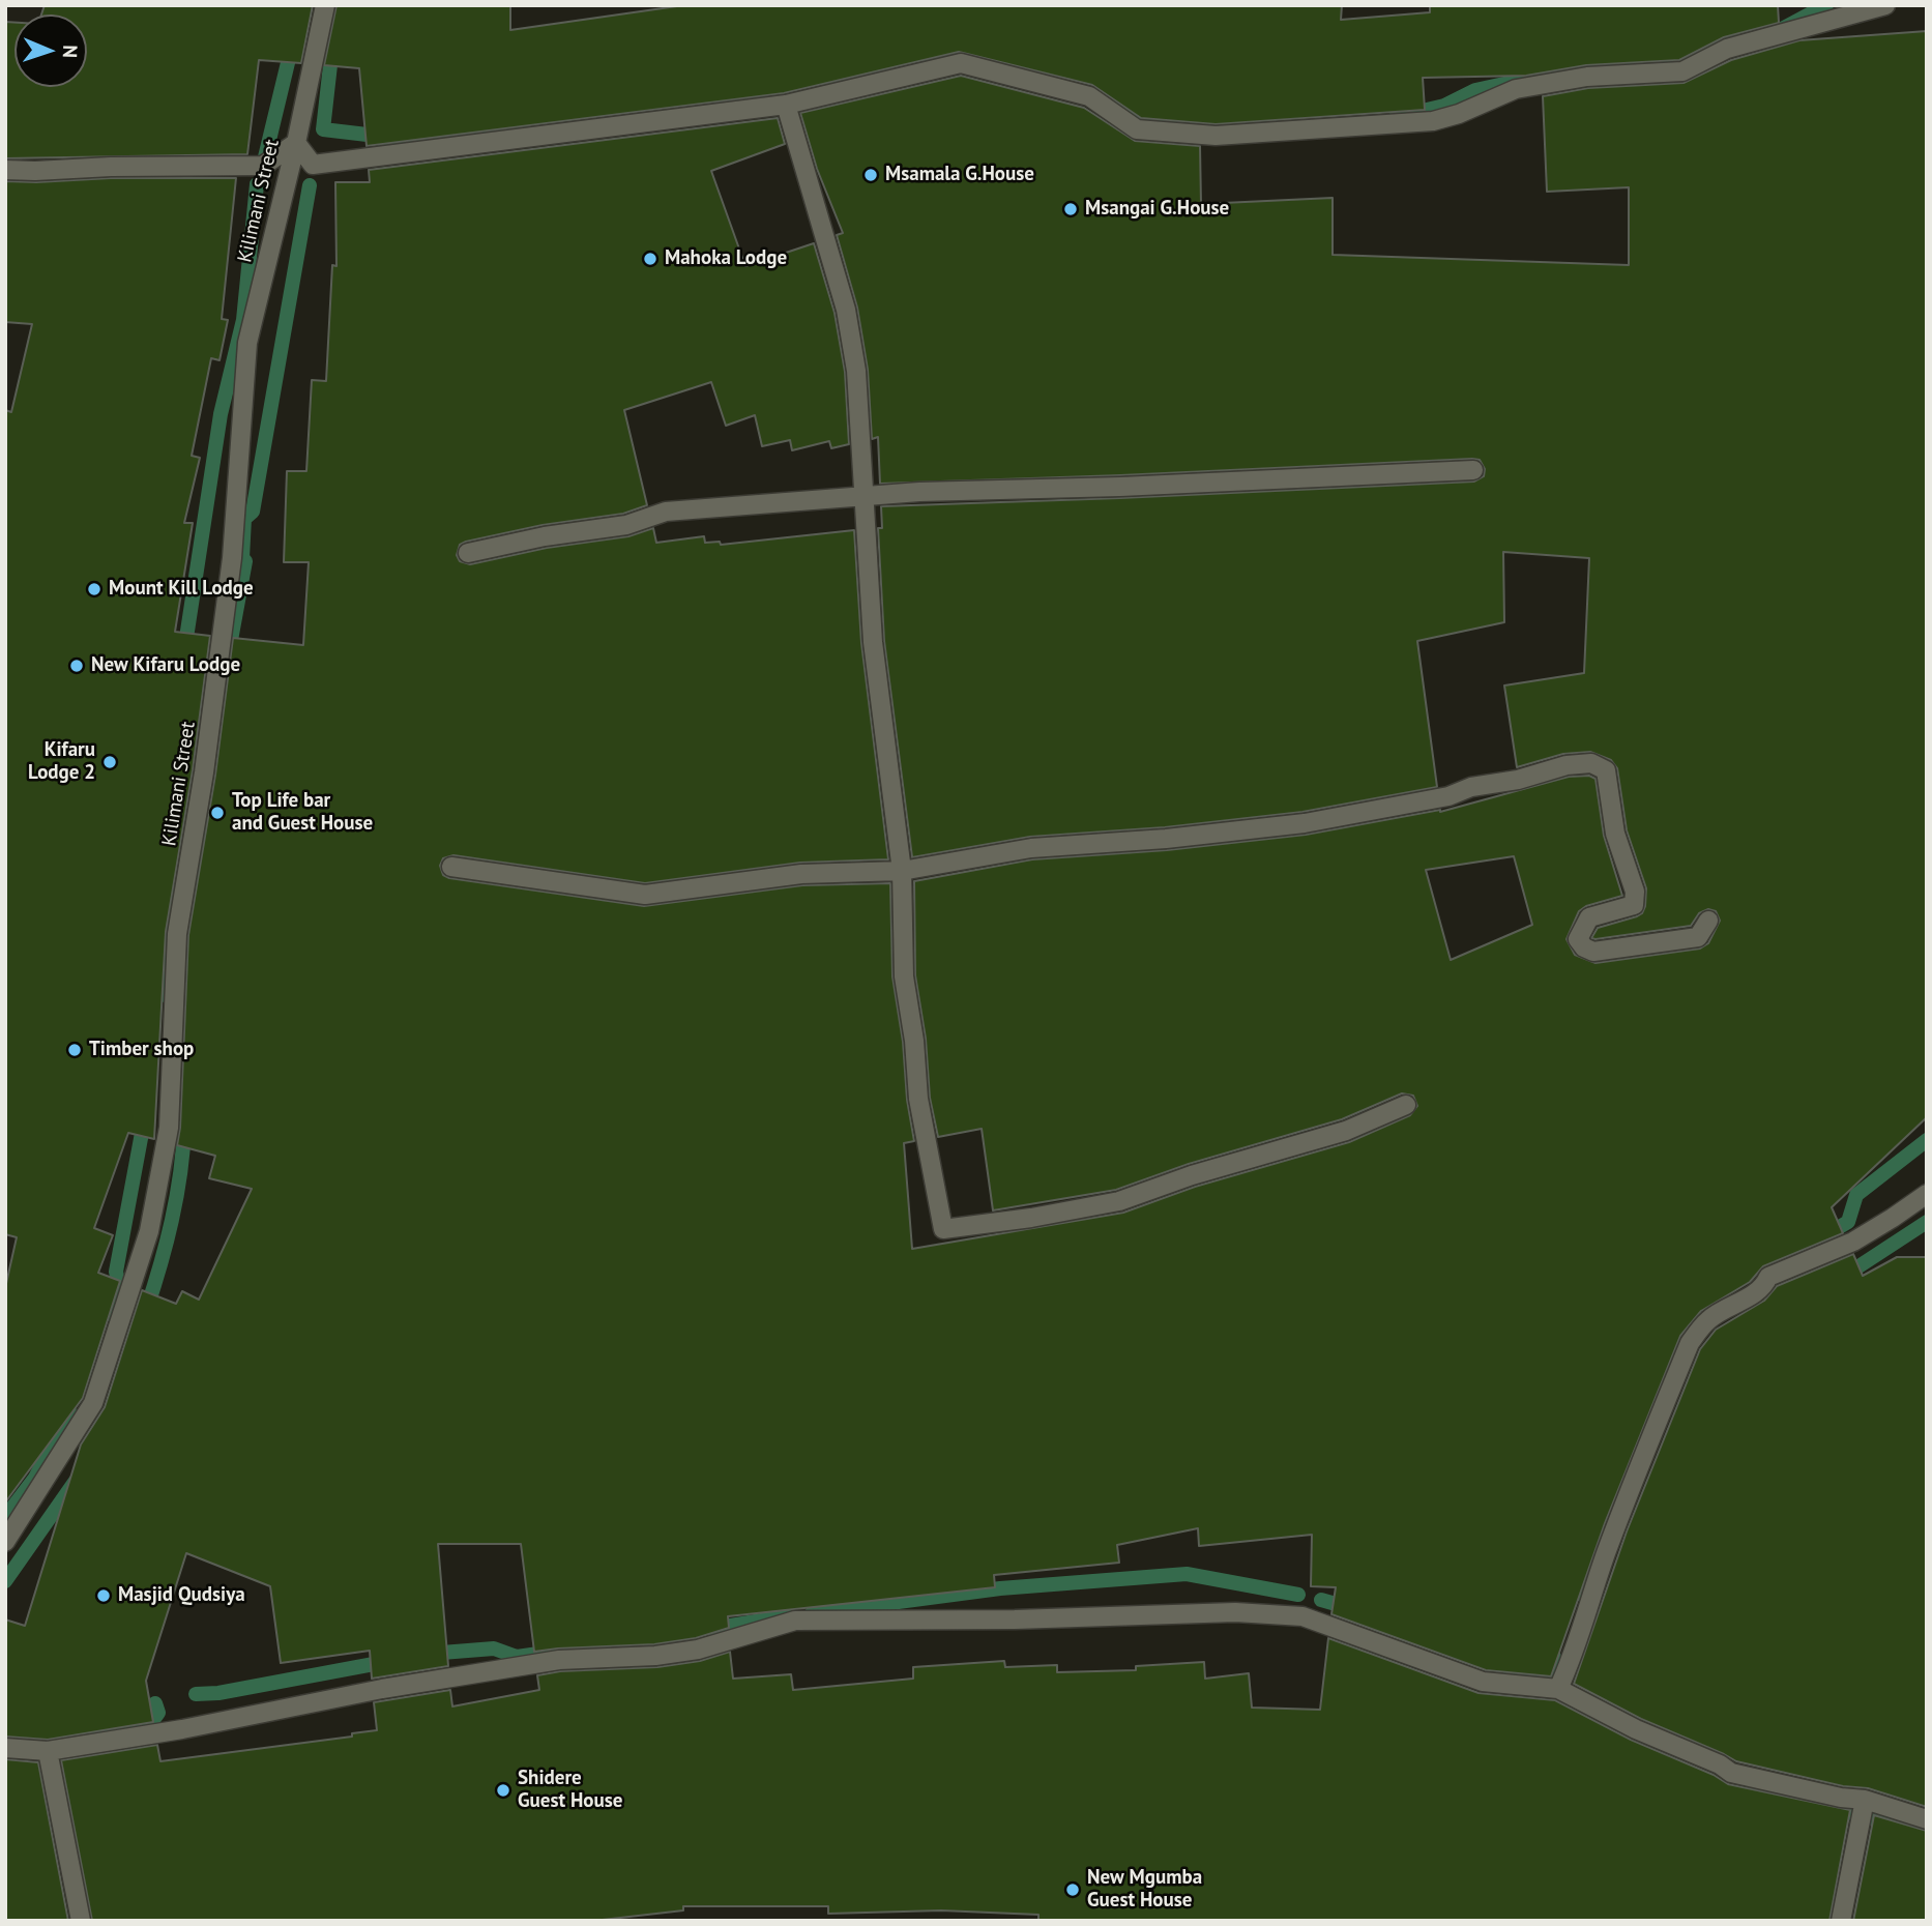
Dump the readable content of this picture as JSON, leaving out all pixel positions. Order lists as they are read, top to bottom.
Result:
{
  "streets": {
    "street": ["Kilimani Street"]
  },
  "places": [
    "Msamala G.House",
    "Msangai G.House",
    "Mahoka Lodge",
    "Mount Kill Lodge",
    "New Kifaru Lodge",
    "Kifaru Lodge 2",
    "Top Life bar and Guest House",
    "Timber shop",
    "Masjid Qudsiya",
    "Shidere Guest House",
    "New Mgumba Guest House"
  ],
  "north": "right"
}
